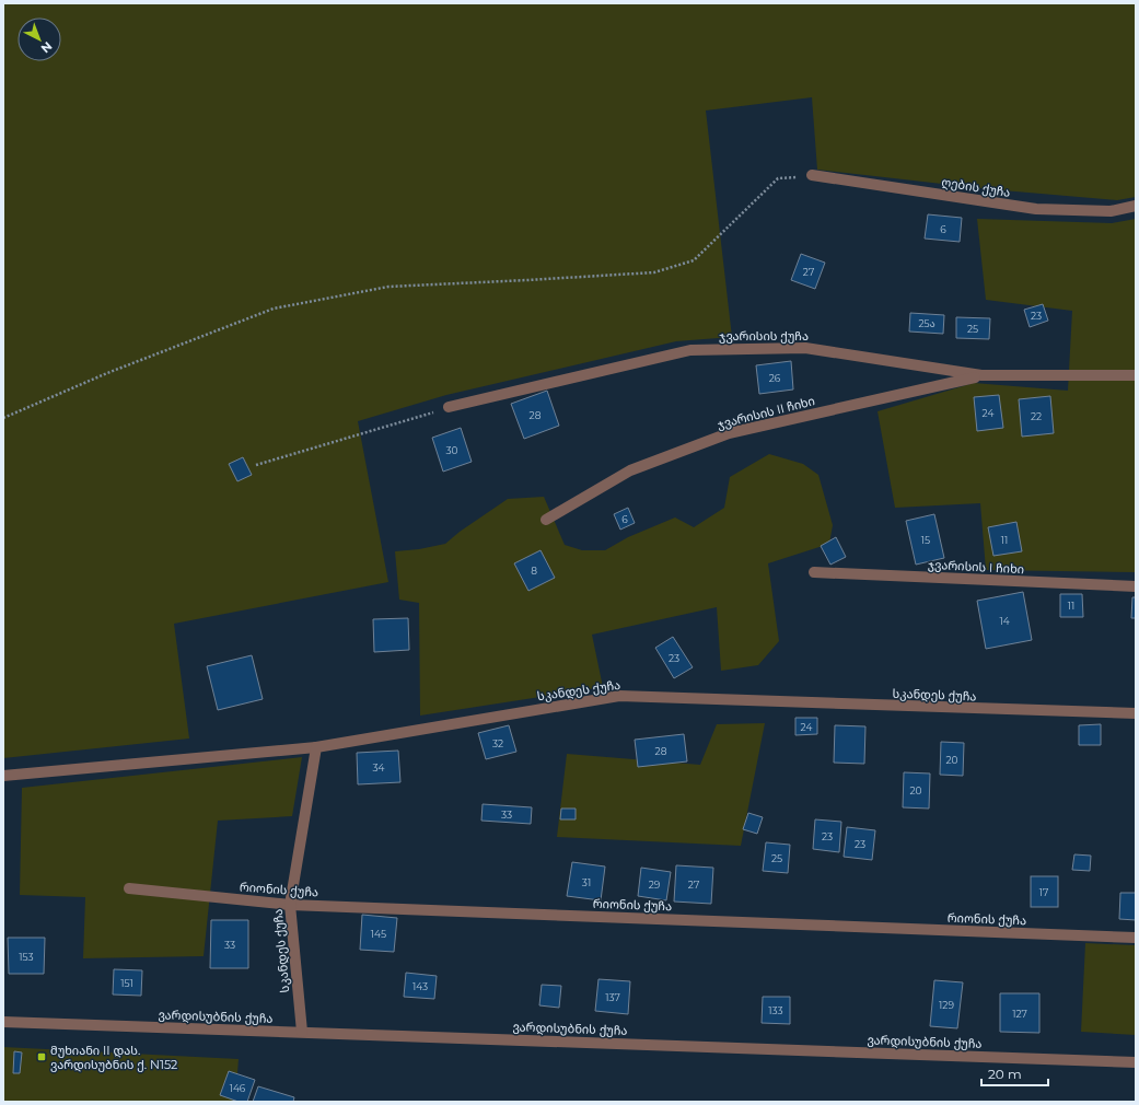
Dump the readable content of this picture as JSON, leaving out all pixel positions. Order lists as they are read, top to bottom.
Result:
{
  "streets": {
    "street": [
      "ღების ქუჩა",
      "ჯვარისის ქუჩა",
      "ჯვარისის II ჩიხი",
      "ჯვარისის I ჩიხი",
      "სკანდეს ქუჩა",
      "რიონის ქუჩა",
      "ვარდისუბნის ქუჩა"
    ]
  },
  "crossings": [
    ["ჯვარისის ქუჩა", "ჯვარისის II ჩიხი"],
    ["სკანდეს ქუჩა", "რიონის ქუჩა"],
    ["სკანდეს ქუჩა", "ვარდისუბნის ქუჩა"]
  ],
  "places": {
    "transit": ["მუხიანი II დას. ვარდისუბნის ქ. N152"]
  },
  "house_numbers": [
    "6",
    "27",
    "23",
    "25ა",
    "25",
    "26",
    "24",
    "28",
    "22",
    "30",
    "6",
    "15",
    "11",
    "8",
    "11",
    "14",
    "23",
    "24",
    "32",
    "28",
    "20",
    "34",
    "20",
    "33",
    "23",
    "23",
    "25",
    "31",
    "29",
    "27",
    "17",
    "145",
    "33",
    "153",
    "151",
    "143",
    "137",
    "129",
    "133",
    "127",
    "146"
  ],
  "scale_bar": "20 m",
  "north": "bottom right"
}
